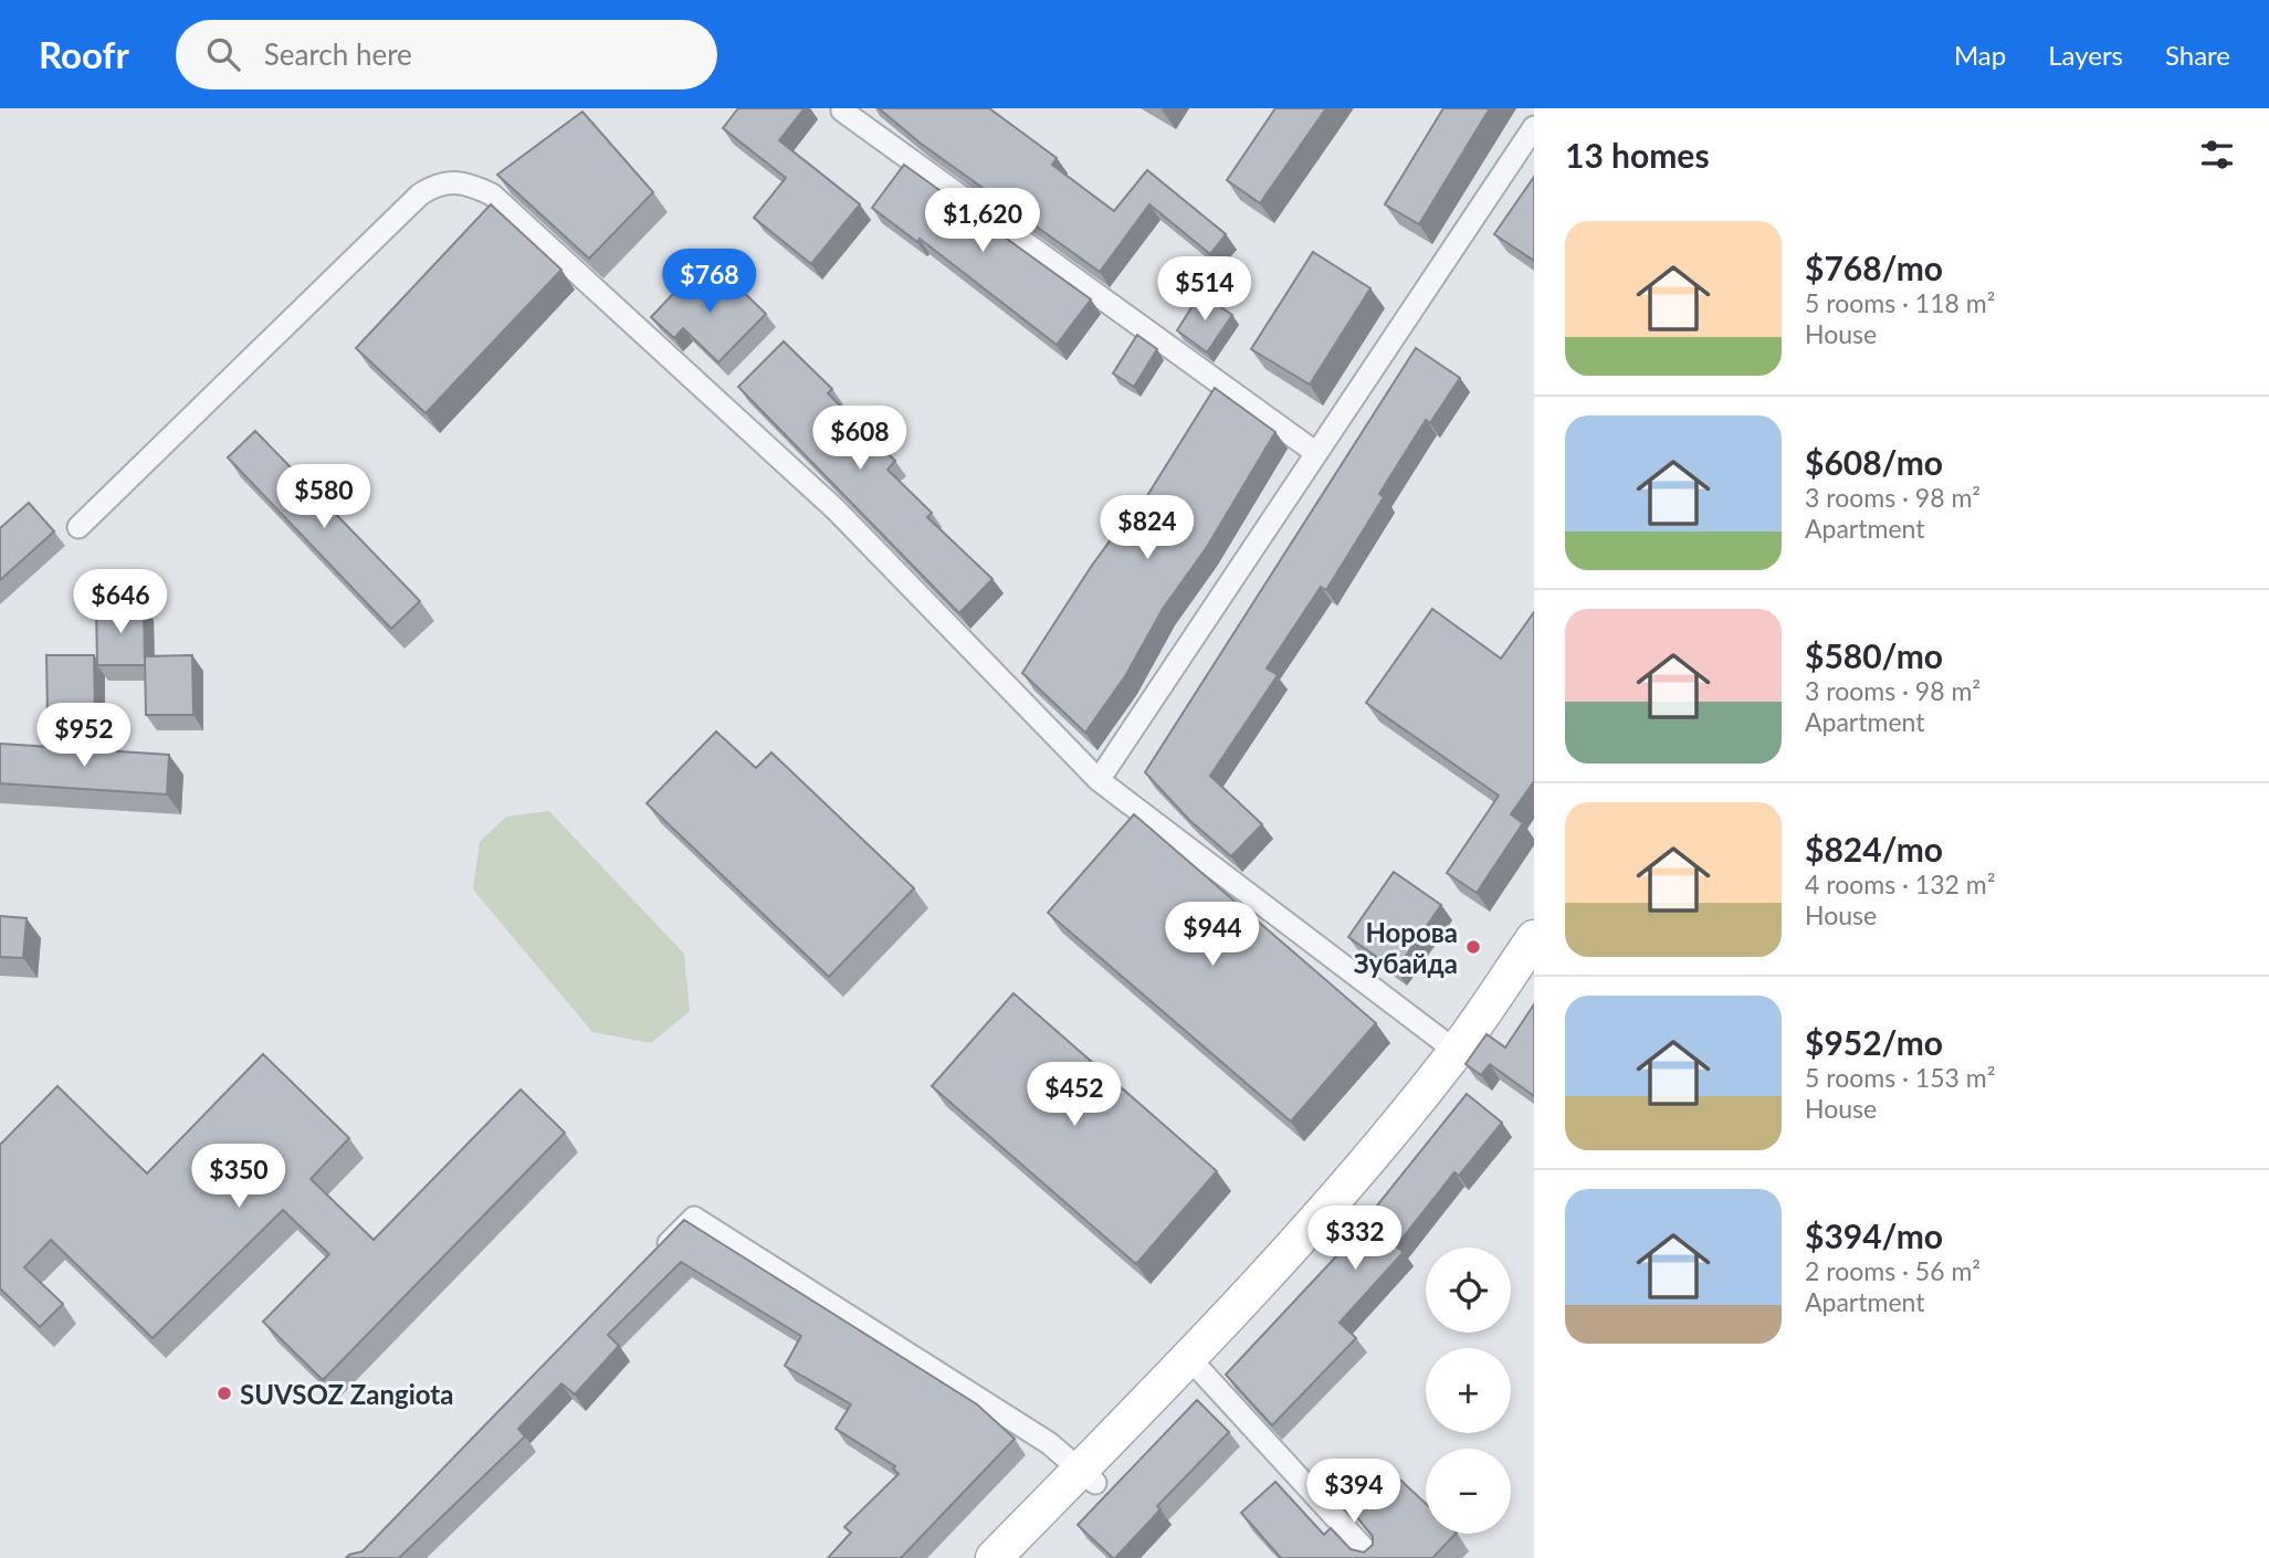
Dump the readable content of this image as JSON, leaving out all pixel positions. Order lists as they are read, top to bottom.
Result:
{
  "places": ["Норова Зубайда", "SUVSOZ Zangiota"],
  "page": {
    "header": "Roofr",
    "search": "Search here",
    "nav": ["Map", "Layers", "Share"],
    "heading": "13 homes",
    "price": [
      "$1,620",
      "$768",
      "$514",
      "$608",
      "$580",
      "$824",
      "$646",
      "$952",
      "$944",
      "$452",
      "$350",
      "$332",
      "$394"
    ],
    "list": [
      {
        "name": "$768/mo",
        "note": "5 rooms · 118 m² · House"
      },
      {
        "name": "$608/mo",
        "note": "3 rooms · 98 m² · Apartment"
      },
      {
        "name": "$580/mo",
        "note": "3 rooms · 98 m² · Apartment"
      },
      {
        "name": "$824/mo",
        "note": "4 rooms · 132 m² · House"
      },
      {
        "name": "$952/mo",
        "note": "5 rooms · 153 m² · House"
      },
      {
        "name": "$394/mo",
        "note": "2 rooms · 56 m² · Apartment"
      }
    ],
    "map_buttons": ["+", "−"]
  }
}
